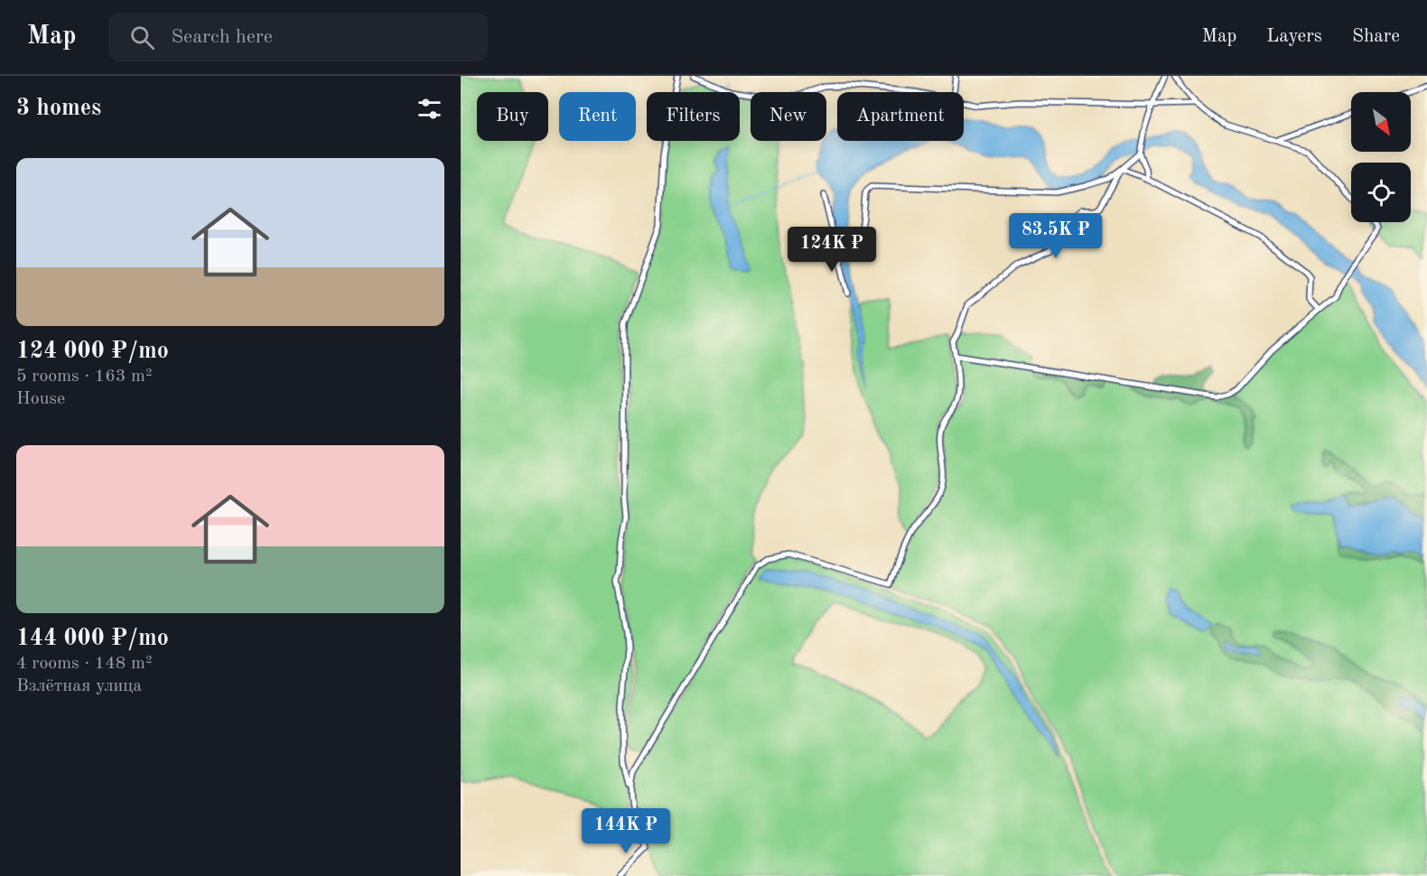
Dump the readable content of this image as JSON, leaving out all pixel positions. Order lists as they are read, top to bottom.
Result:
{
  "north": "bottom right",
  "page": {
    "header": "Map",
    "search": "Search here",
    "nav": ["Map", "Layers", "Share"],
    "heading": "3 homes",
    "chip": [
      "Buy",
      "Rent",
      "Filters",
      "New",
      "Apartment"
    ],
    "list": [
      {
        "name": "124 000 ₽/mo",
        "note": "5 rooms · 163 m² · House"
      },
      {
        "name": "144 000 ₽/mo",
        "note": "4 rooms · 148 m² · Взлётная улица"
      }
    ],
    "price": ["83.5K ₽", "124K ₽", "144K ₽"]
  }
}
